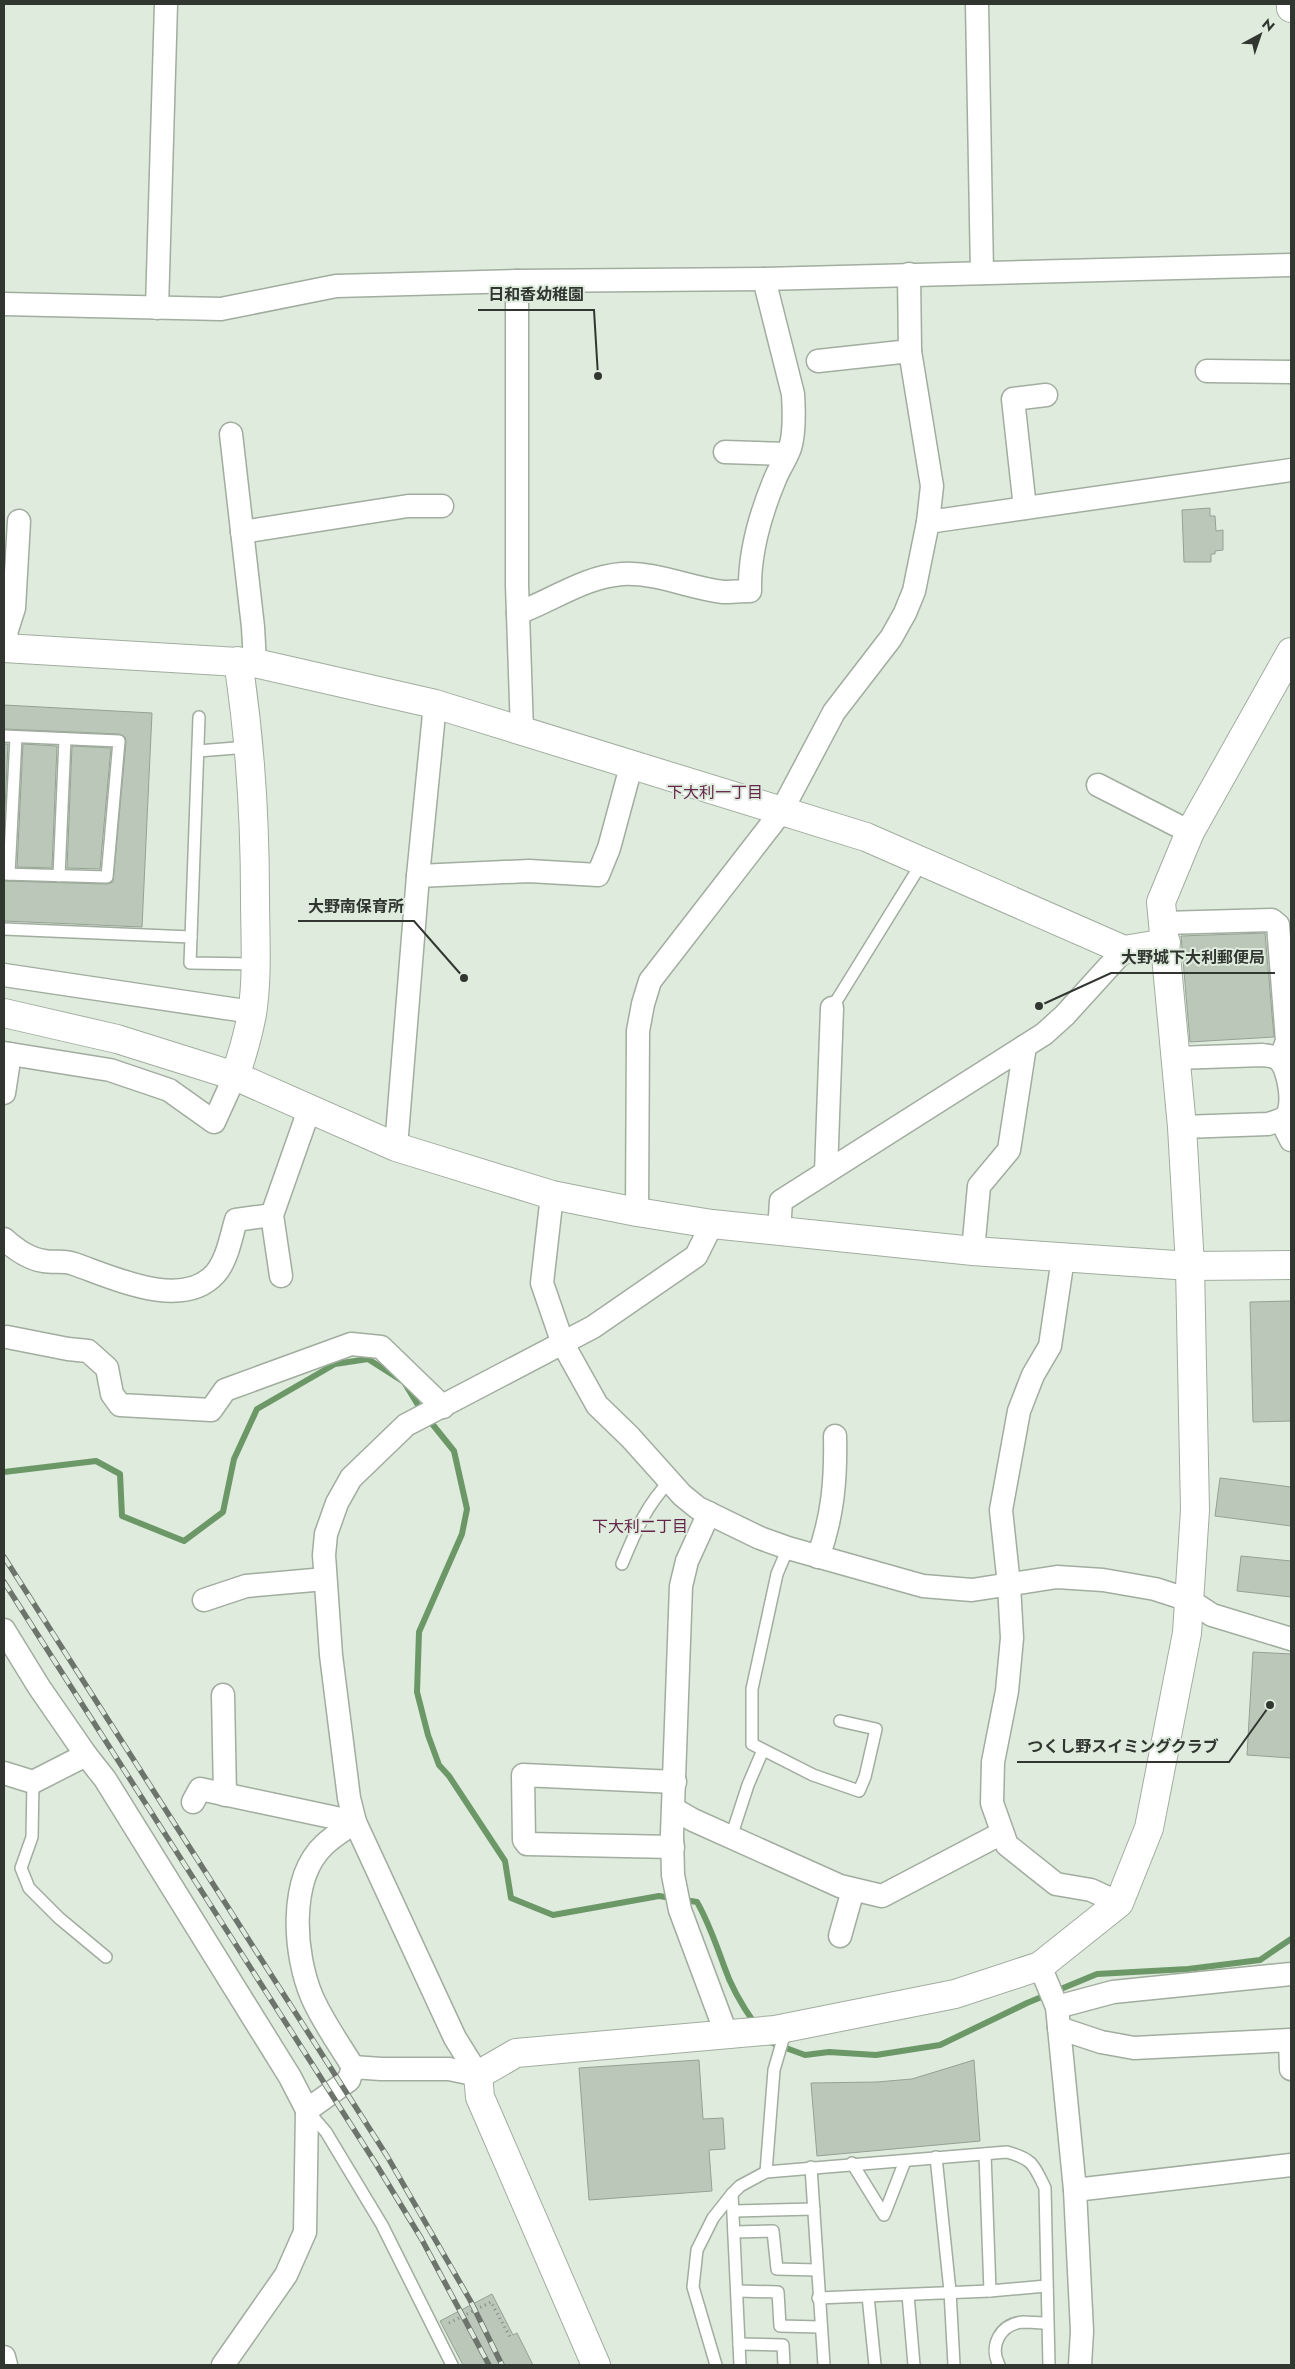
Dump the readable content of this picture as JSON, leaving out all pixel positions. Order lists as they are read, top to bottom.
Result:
{
  "districts": ["下大利一丁目", "下大利二丁目"],
  "places": [
    "日和香幼稚園",
    "大野南保育所",
    "大野城下大利郵便局",
    "つくし野スイミングクラブ"
  ],
  "north": "top right"
}
